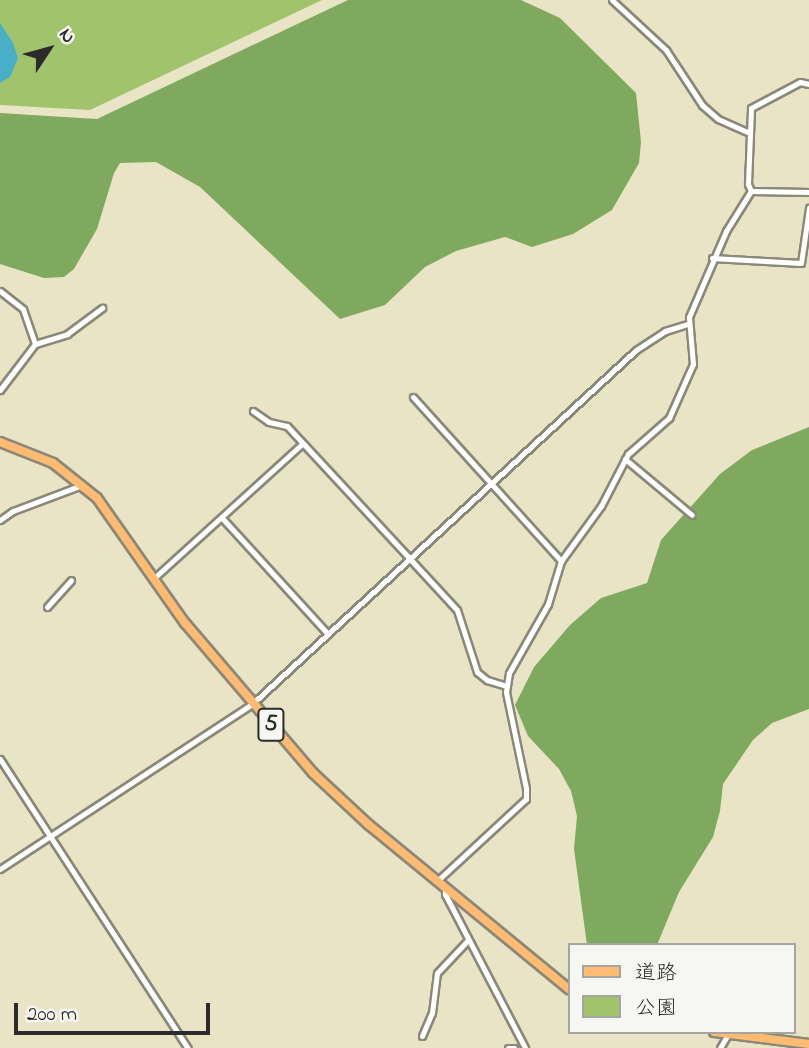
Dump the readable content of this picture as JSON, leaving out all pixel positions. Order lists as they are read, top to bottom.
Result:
{
  "streets": {
    "main road": ["5"]
  },
  "legend": ["道路", "公園"],
  "scale_bar": "200 m",
  "north": "top right"
}
